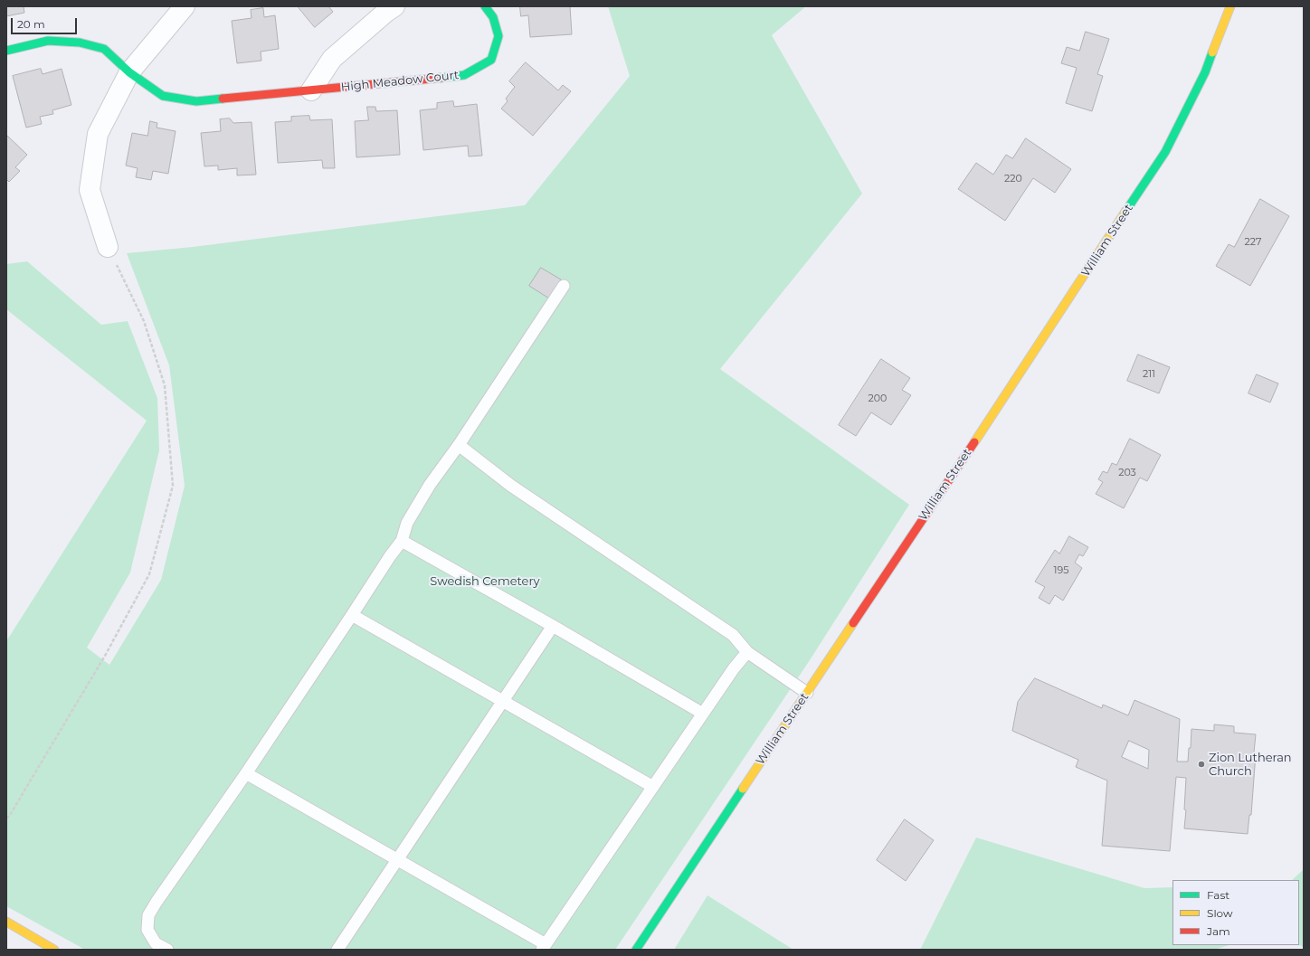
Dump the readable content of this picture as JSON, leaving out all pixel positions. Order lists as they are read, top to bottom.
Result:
{
  "streets": {
    "street": ["High Meadow Court", "William Street"]
  },
  "parks": ["Swedish Cemetery"],
  "places": ["Zion Lutheran Church"],
  "house_numbers": [
    "220",
    "227",
    "211",
    "200",
    "203",
    "195"
  ],
  "legend": ["Fast", "Slow", "Jam"],
  "scale_bar": "20 m"
}
